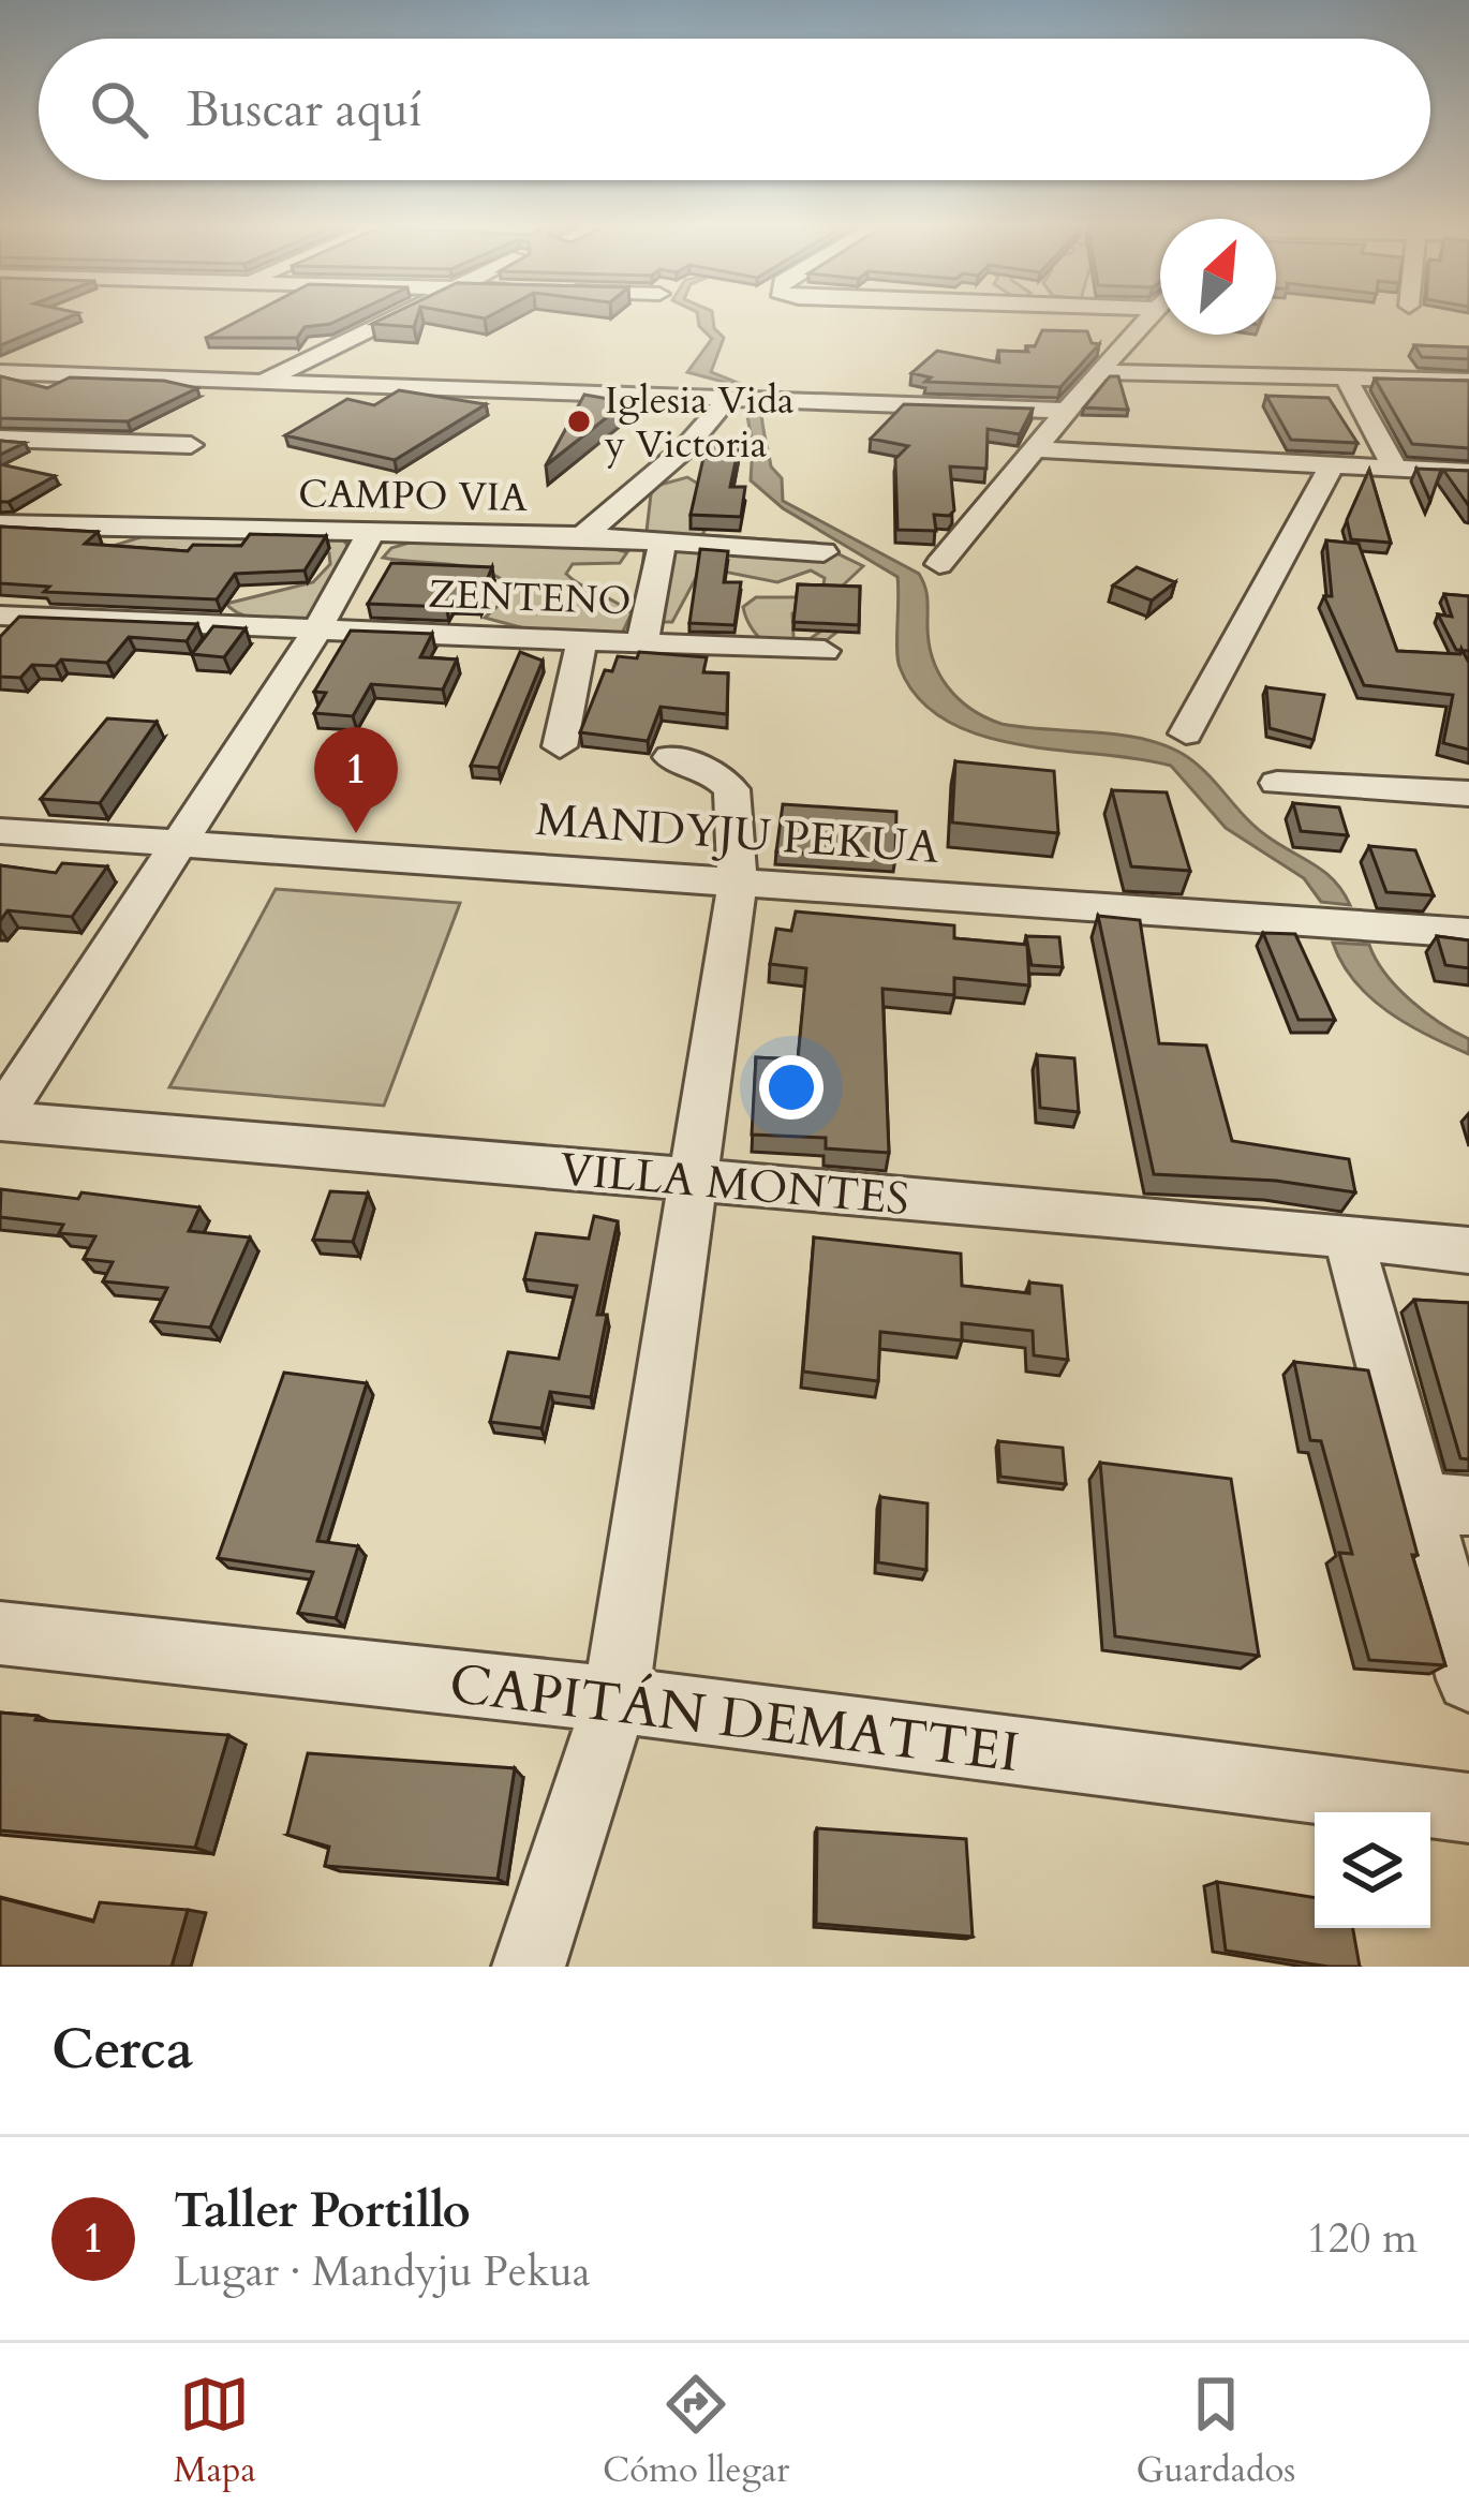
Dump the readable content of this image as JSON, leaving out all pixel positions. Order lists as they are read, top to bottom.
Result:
{
  "streets": {
    "street": [
      "CAMPO VIA",
      "ZENTENO",
      "MANDYJU PEKUA",
      "VILLA MONTES",
      "CAPITÁN DEMATTEI"
    ]
  },
  "places": ["Iglesia Vida y Victoria"],
  "north": "top right",
  "page": {
    "search": "Buscar aquí",
    "pins": "1",
    "heading": "Cerca",
    "list": [
      {
        "mark": "1",
        "name": "Taller Portillo",
        "note": "Lugar · Mandyju Pekua",
        "value": "120 m"
      }
    ],
    "nav": ["Mapa", "Cómo llegar", "Guardados"]
  }
}
